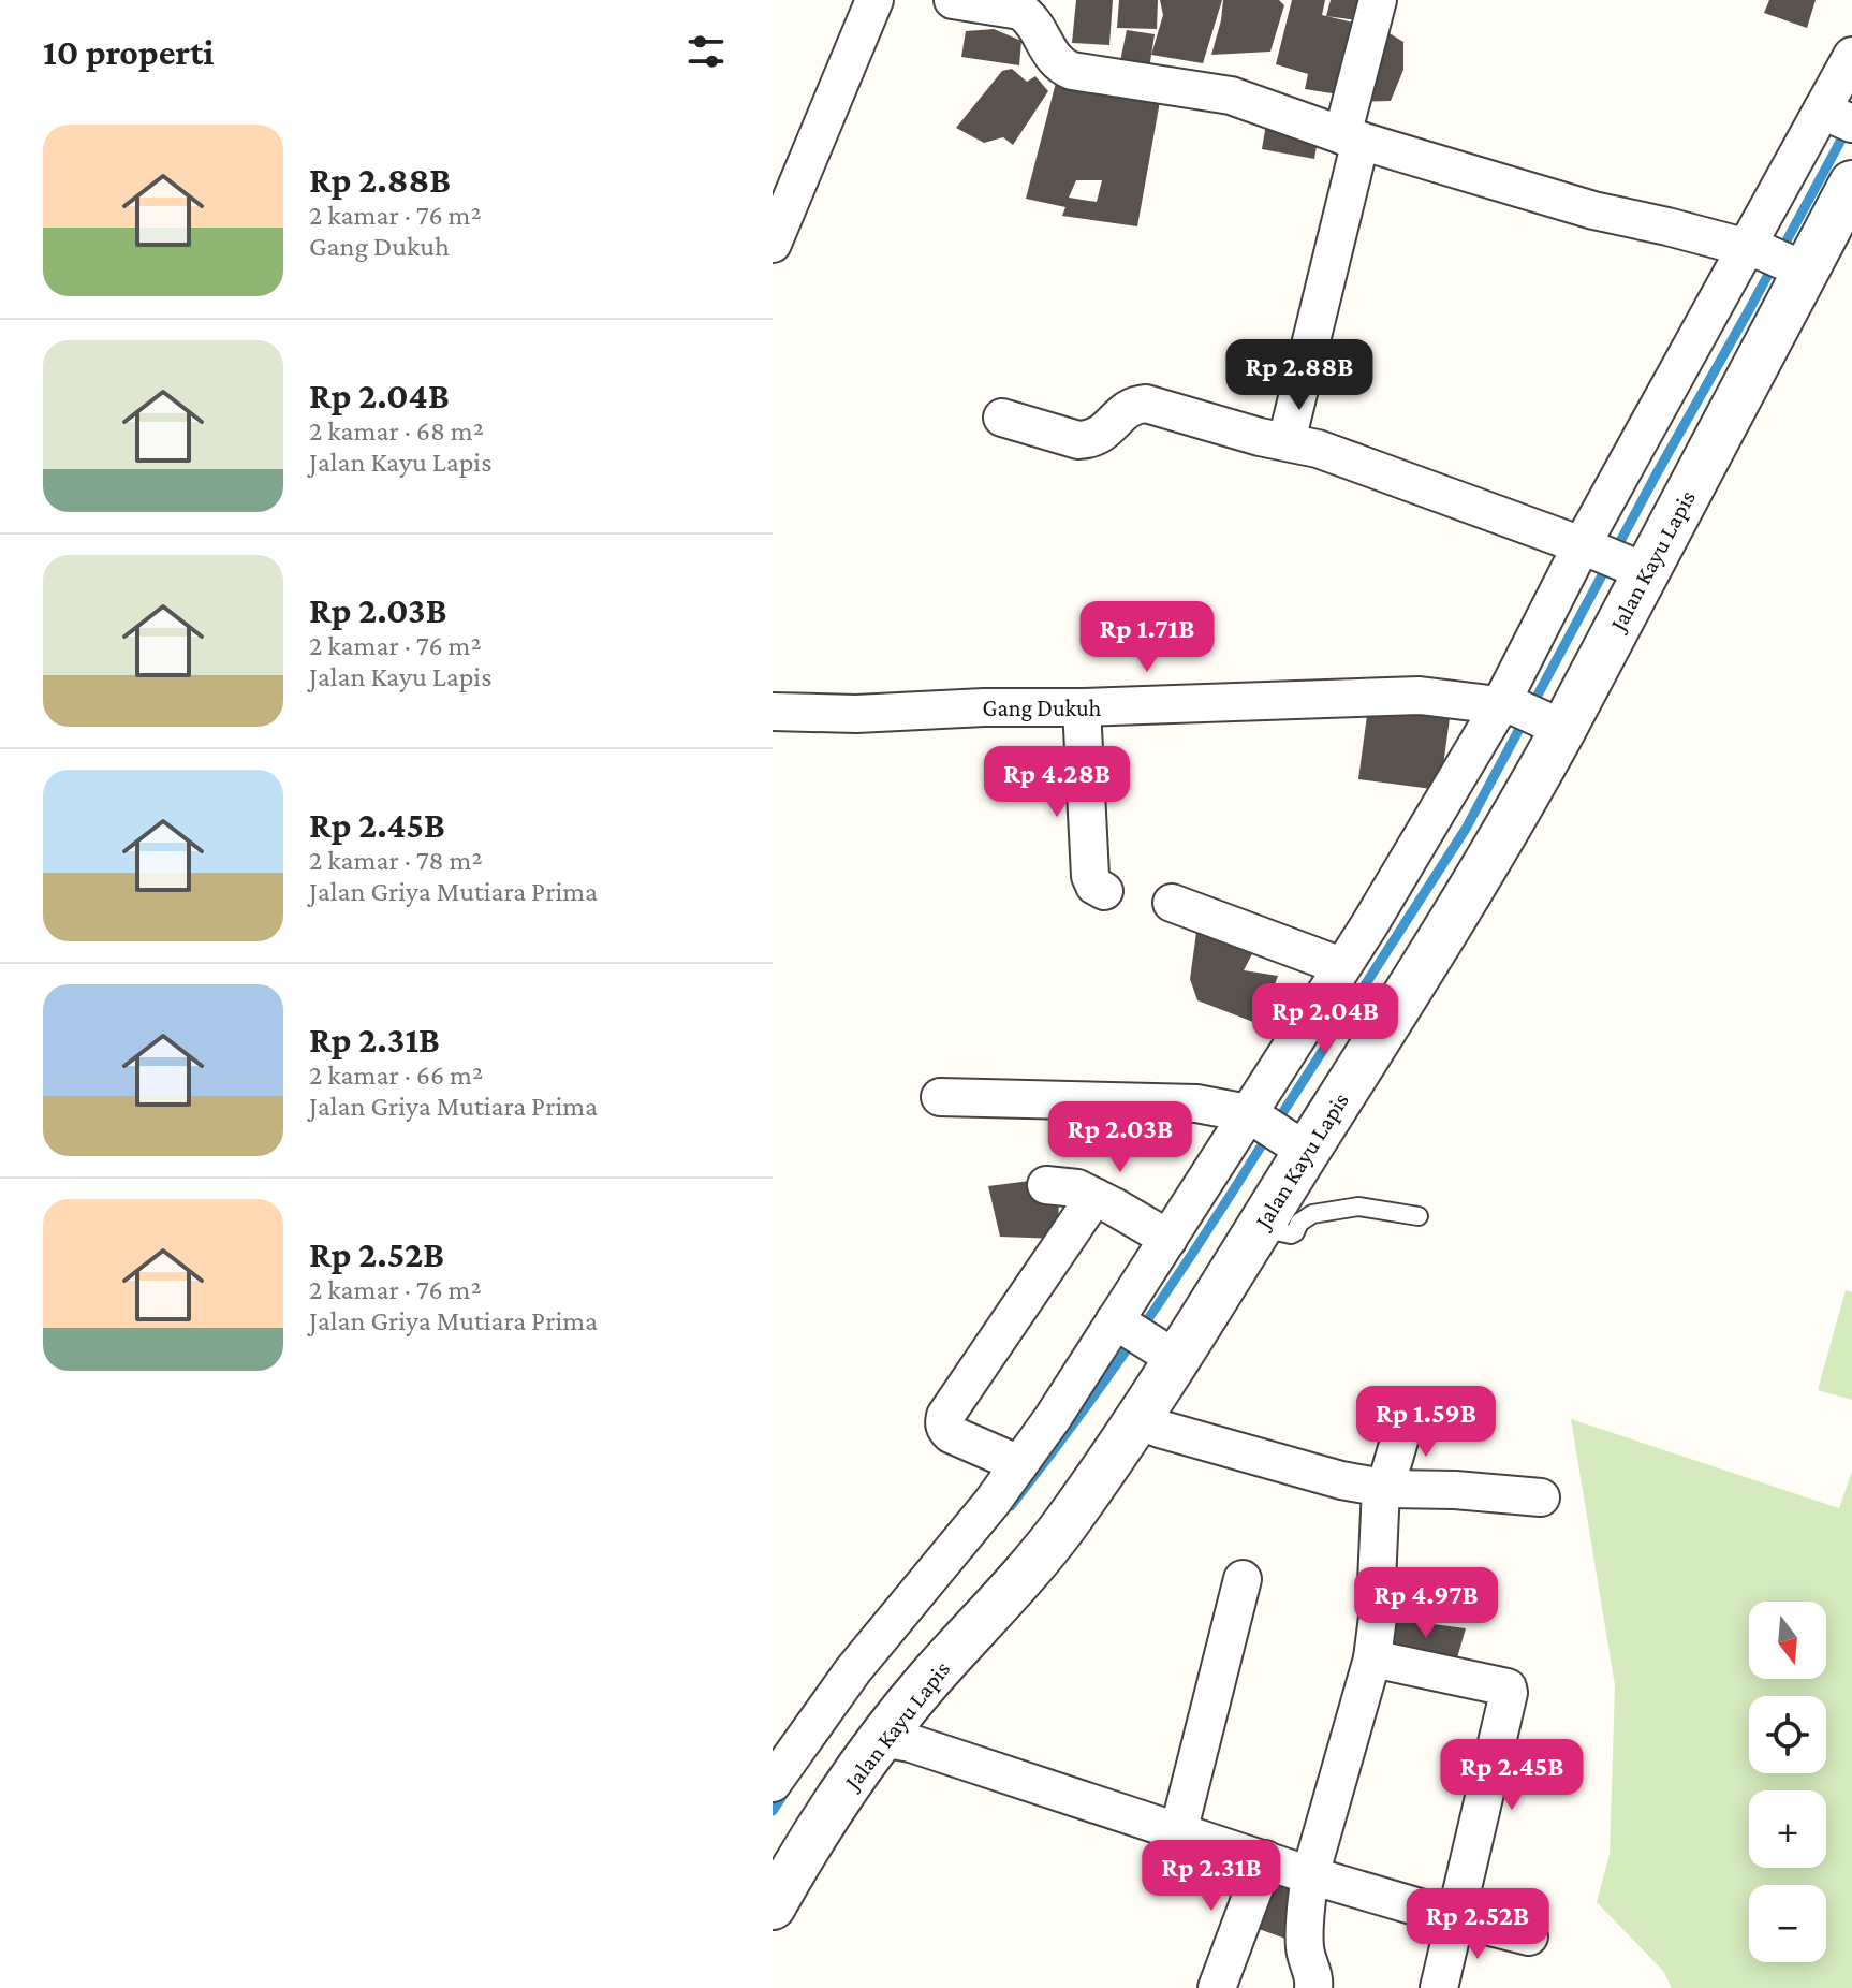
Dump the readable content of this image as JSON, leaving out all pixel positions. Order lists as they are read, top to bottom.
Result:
{
  "streets": {
    "street": ["Jalan Kayu Lapis", "Gang Dukuh"]
  },
  "crossings": [
    ["Jalan Kayu Lapis", "Gang Dukuh"]
  ],
  "north": "bottom",
  "page": {
    "heading": "10 properti",
    "list": [
      {
        "name": "Rp 2.88B",
        "note": "2 kamar · 76 m² · Gang Dukuh"
      },
      {
        "name": "Rp 2.04B",
        "note": "2 kamar · 68 m² · Jalan Kayu Lapis"
      },
      {
        "name": "Rp 2.03B",
        "note": "2 kamar · 76 m² · Jalan Kayu Lapis"
      },
      {
        "name": "Rp 2.45B",
        "note": "2 kamar · 78 m² · Jalan Griya Mutiara Prima"
      },
      {
        "name": "Rp 2.31B",
        "note": "2 kamar · 66 m² · Jalan Griya Mutiara Prima"
      },
      {
        "name": "Rp 2.52B",
        "note": "2 kamar · 76 m² · Jalan Griya Mutiara Prima"
      }
    ],
    "price": [
      "Rp 2.88B",
      "Rp 1.71B",
      "Rp 4.28B",
      "Rp 2.04B",
      "Rp 2.03B",
      "Rp 1.59B",
      "Rp 4.97B",
      "Rp 2.45B",
      "Rp 2.31B",
      "Rp 2.52B"
    ],
    "map_buttons": ["+", "−"]
  }
}
